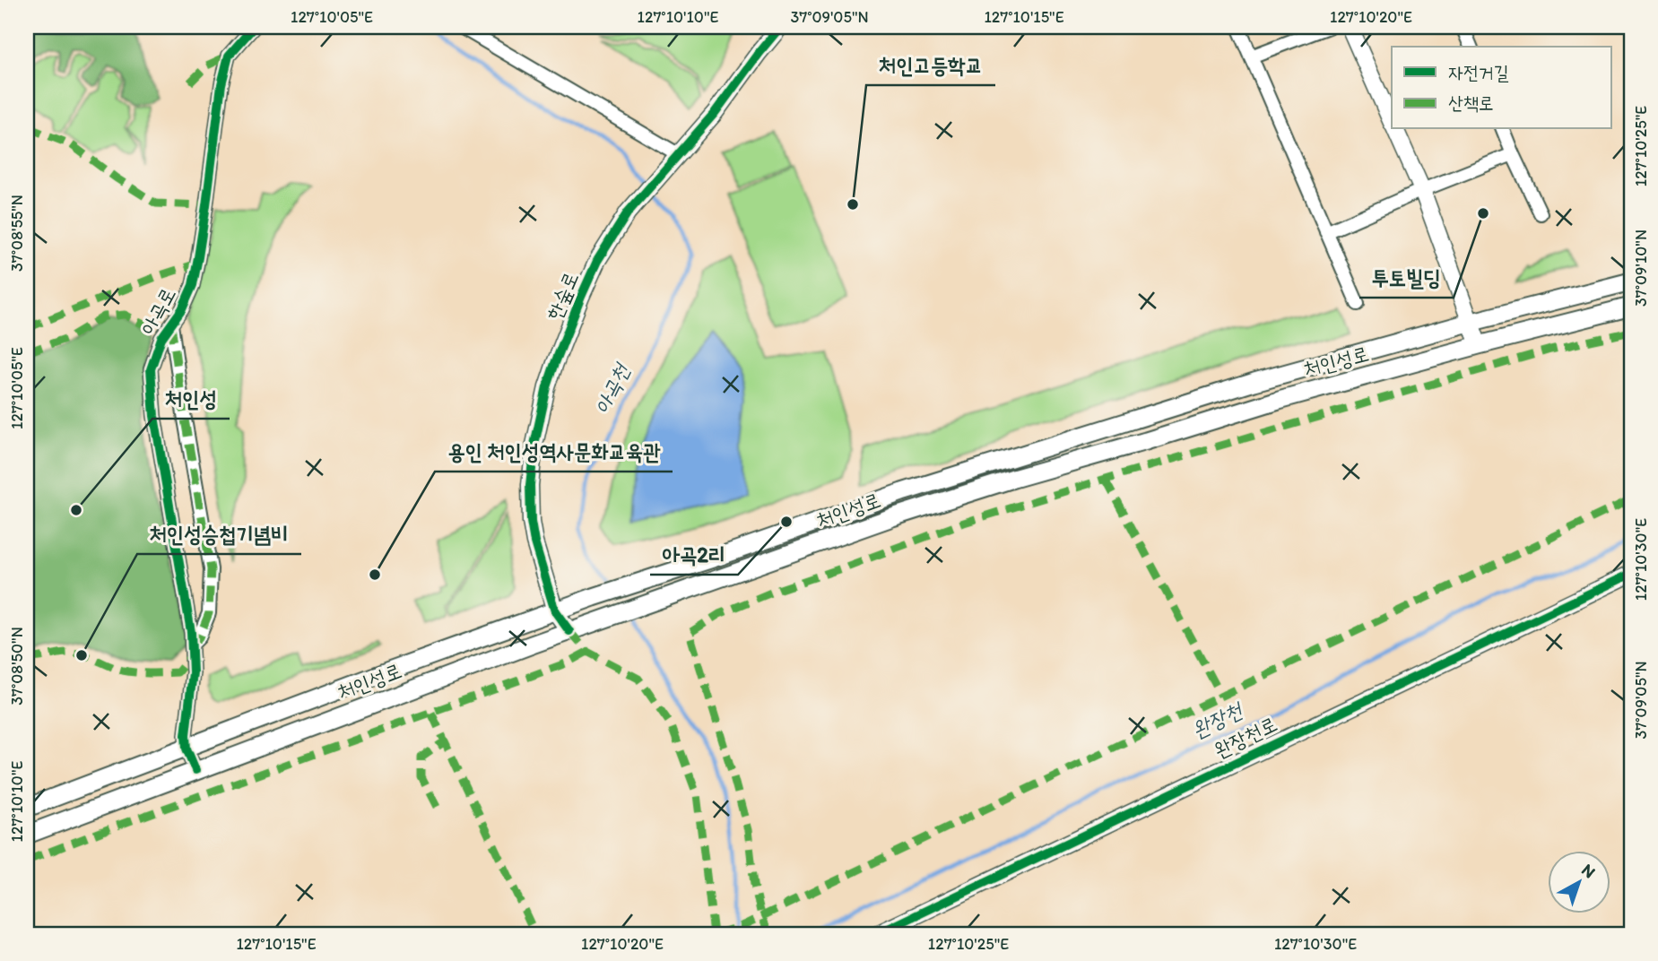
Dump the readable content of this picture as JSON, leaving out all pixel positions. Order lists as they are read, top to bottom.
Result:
{
  "streets": {
    "main road": ["처인성로"],
    "street": ["한숲로", "아곡로", "완장천로"]
  },
  "crossings": [
    ["한숲로", "처인성로"],
    ["아곡로", "처인성로"]
  ],
  "water": ["아곡천", "완장천"],
  "places": [
    "처인고등학교",
    "투토빌딩",
    "처인성",
    "아곡2리",
    "용인 처인성역사문화교육관",
    "처인성승첩기념비"
  ],
  "legend": ["자전거길", "산책로"],
  "north": "top right",
  "coordinates": [
    "127°10'05\"E",
    "127°10'10\"E",
    "37°09'05\"N",
    "127°10'15\"E",
    "127°10'20\"E",
    "127°10'25\"E",
    "37°08'55\"N",
    "37°09'10\"N",
    "127°10'30\"E",
    "37°08'50\"N"
  ]
}
